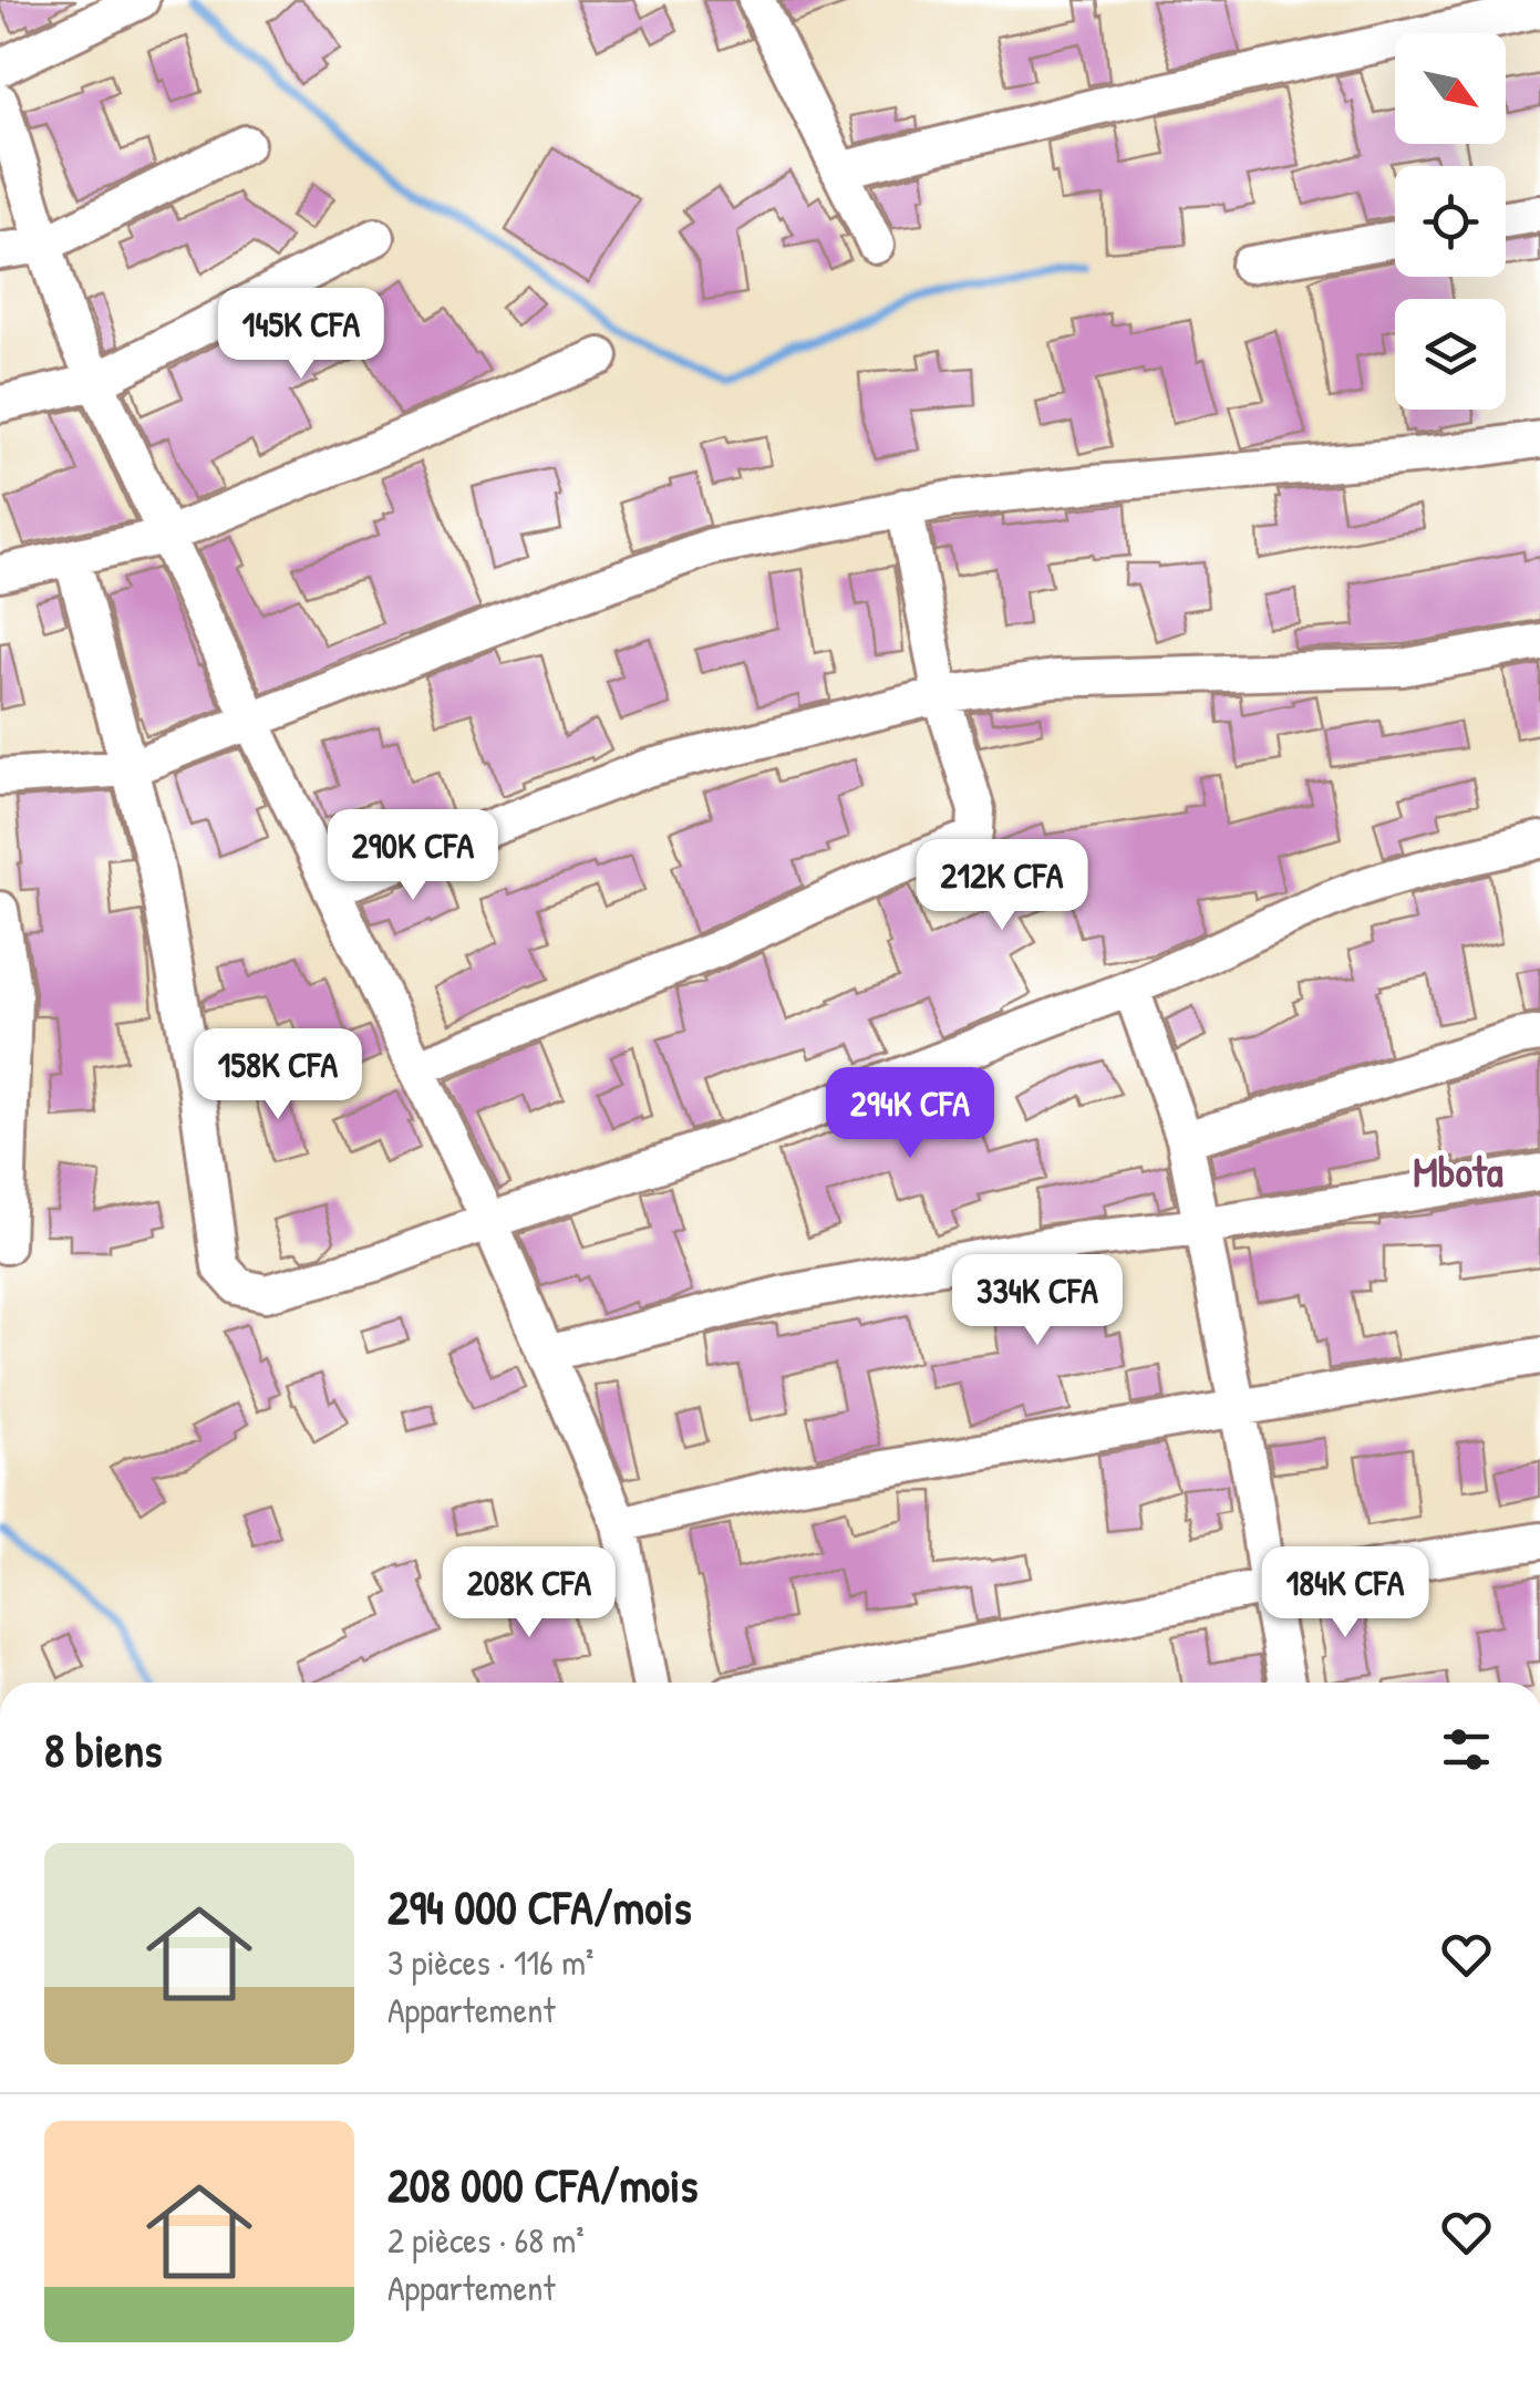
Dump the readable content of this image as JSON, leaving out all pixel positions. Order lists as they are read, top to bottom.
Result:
{
  "districts": ["Mbota"],
  "north": "bottom right",
  "page": {
    "price": [
      "145K CFA",
      "290K CFA",
      "212K CFA",
      "158K CFA",
      "294K CFA",
      "334K CFA",
      "208K CFA",
      "184K CFA"
    ],
    "heading": "8 biens",
    "list": [
      {
        "name": "294 000 CFA/mois",
        "note": "3 pièces · 116 m² · Appartement"
      },
      {
        "name": "208 000 CFA/mois",
        "note": "2 pièces · 68 m² · Appartement"
      }
    ]
  }
}
